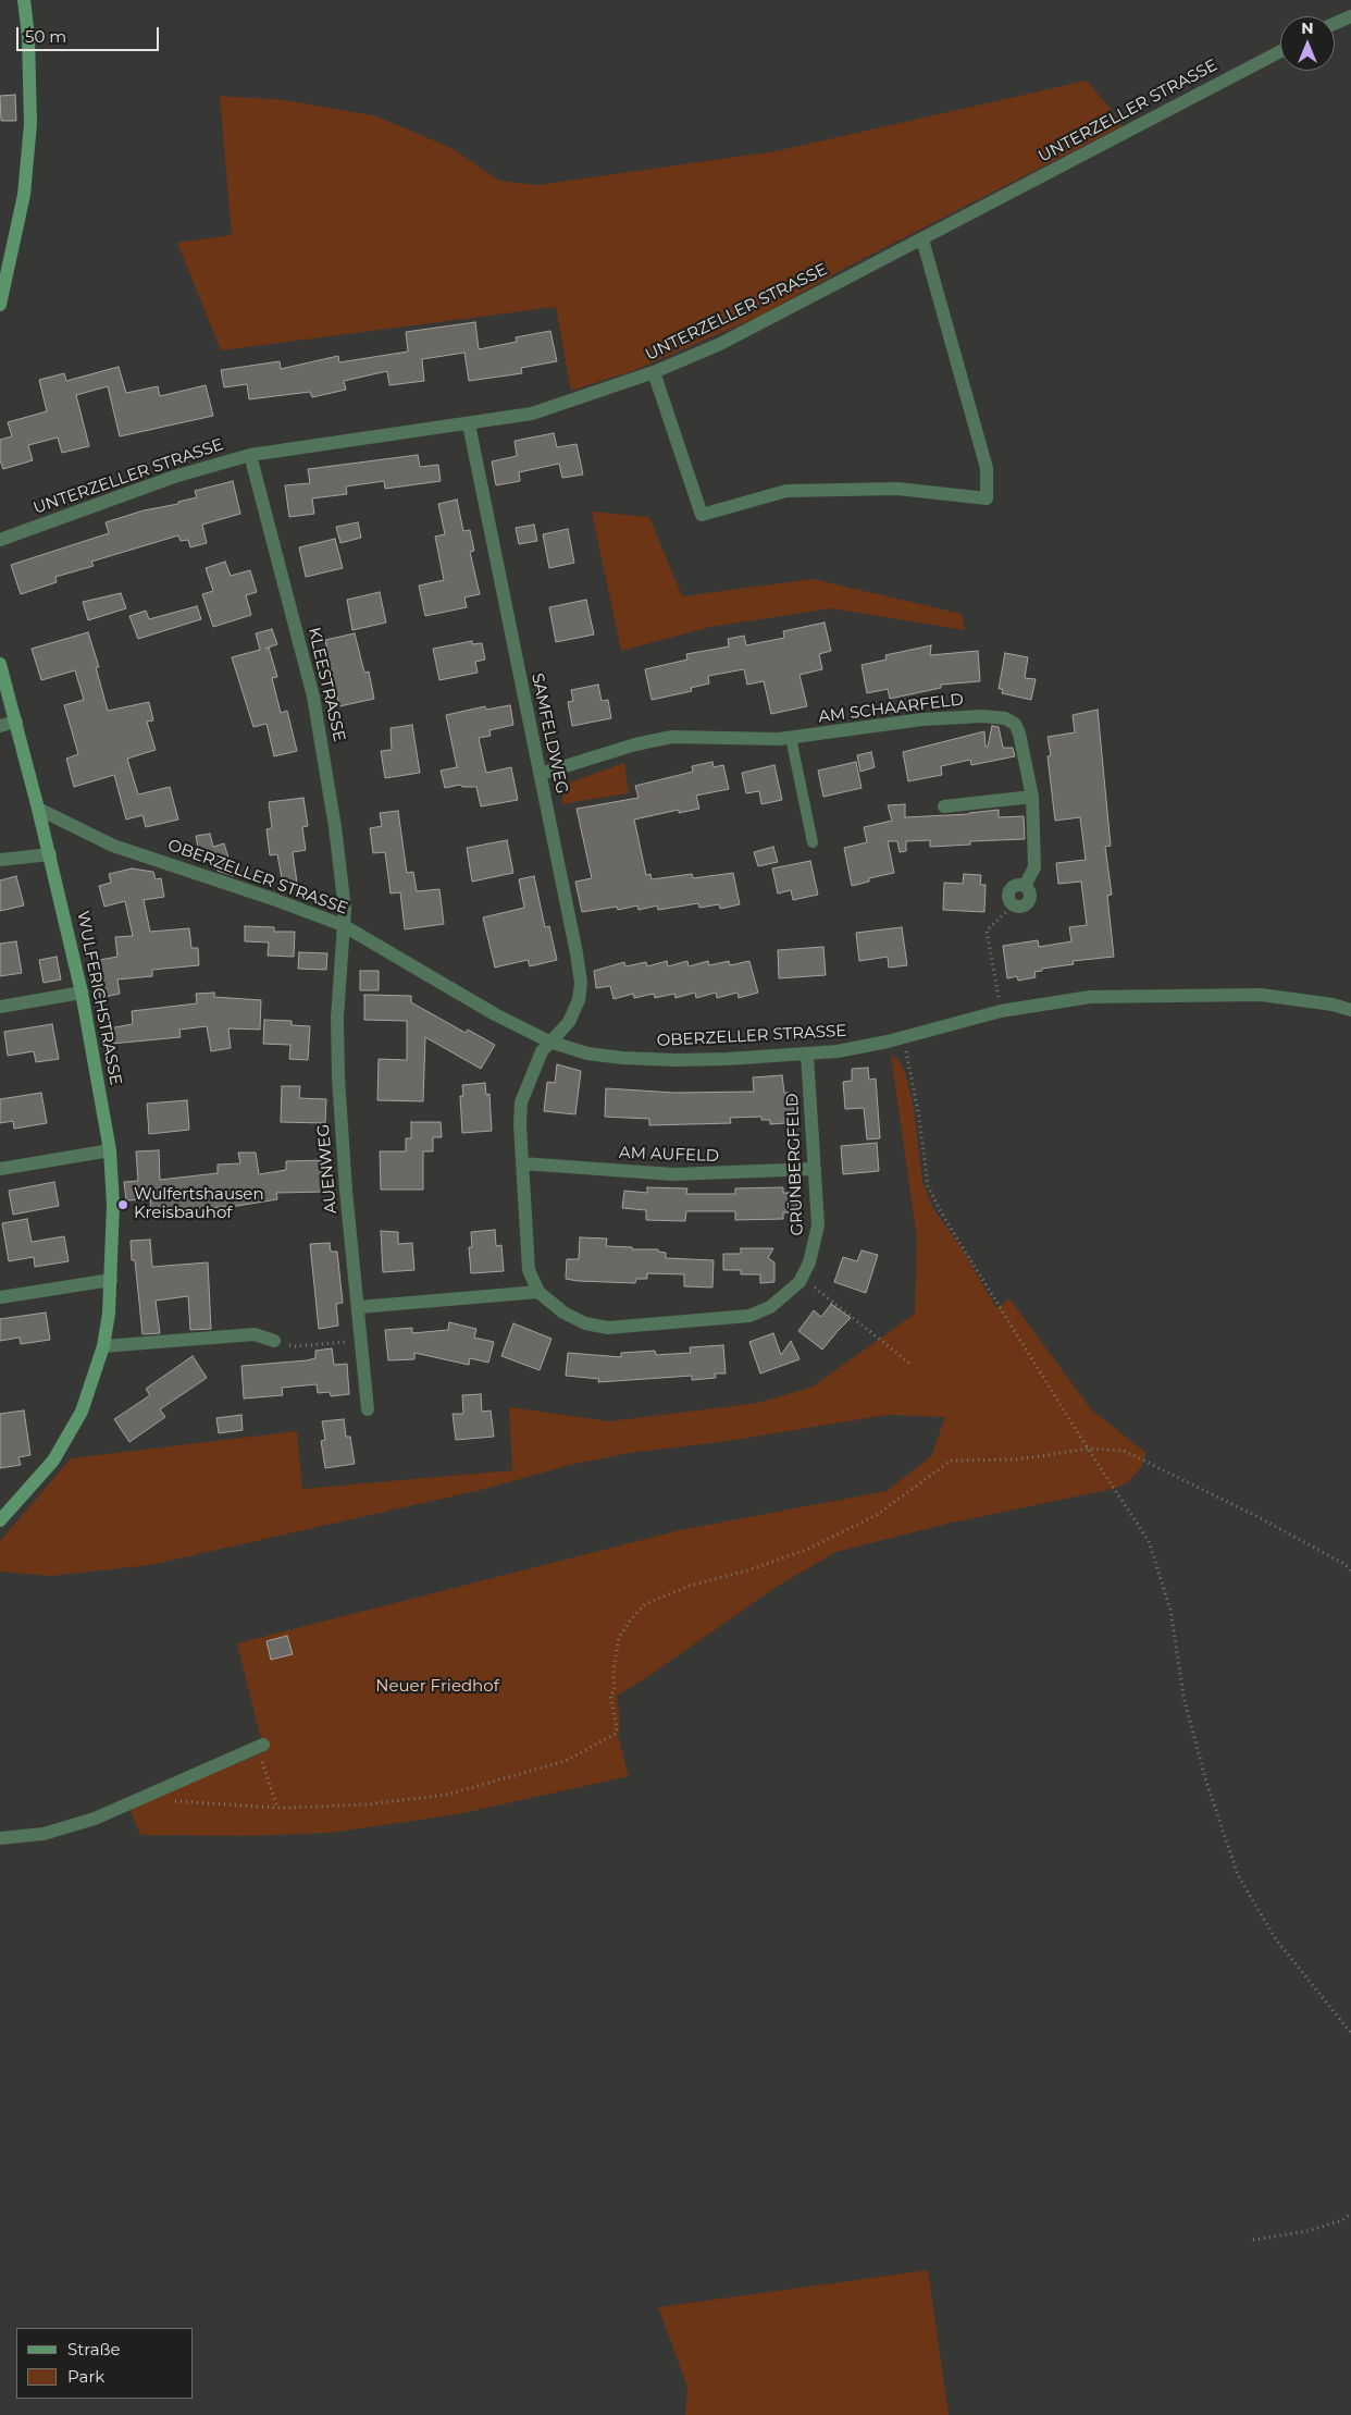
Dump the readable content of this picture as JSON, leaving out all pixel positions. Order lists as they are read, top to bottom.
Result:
{
  "streets": {
    "main road": ["WULFERICHSTRASSE"],
    "street": [
      "UNTERZELLER STRASSE",
      "KLEESTRASSE",
      "AM SCHAARFELD",
      "SAMFELDWEG",
      "OBERZELLER STRASSE",
      "AM AUFELD",
      "GRÜNBERGFELD",
      "AUENWEG"
    ]
  },
  "crossings": [
    ["UNTERZELLER STRASSE", "KLEESTRASSE"],
    ["UNTERZELLER STRASSE", "SAMFELDWEG"],
    ["KLEESTRASSE", "OBERZELLER STRASSE"],
    ["KLEESTRASSE", "AUENWEG"],
    ["AM SCHAARFELD", "SAMFELDWEG"],
    ["SAMFELDWEG", "OBERZELLER STRASSE"],
    ["SAMFELDWEG", "GRÜNBERGFELD"],
    ["OBERZELLER STRASSE", "WULFERICHSTRASSE"],
    ["OBERZELLER STRASSE", "GRÜNBERGFELD"],
    ["OBERZELLER STRASSE", "AUENWEG"],
    ["AM AUFELD", "GRÜNBERGFELD"]
  ],
  "parks": ["Neuer Friedhof"],
  "places": ["Wulfertshausen Kreisbauhof"],
  "legend": ["Straße", "Park"],
  "scale_bar": "50 m",
  "north": "top"
}
